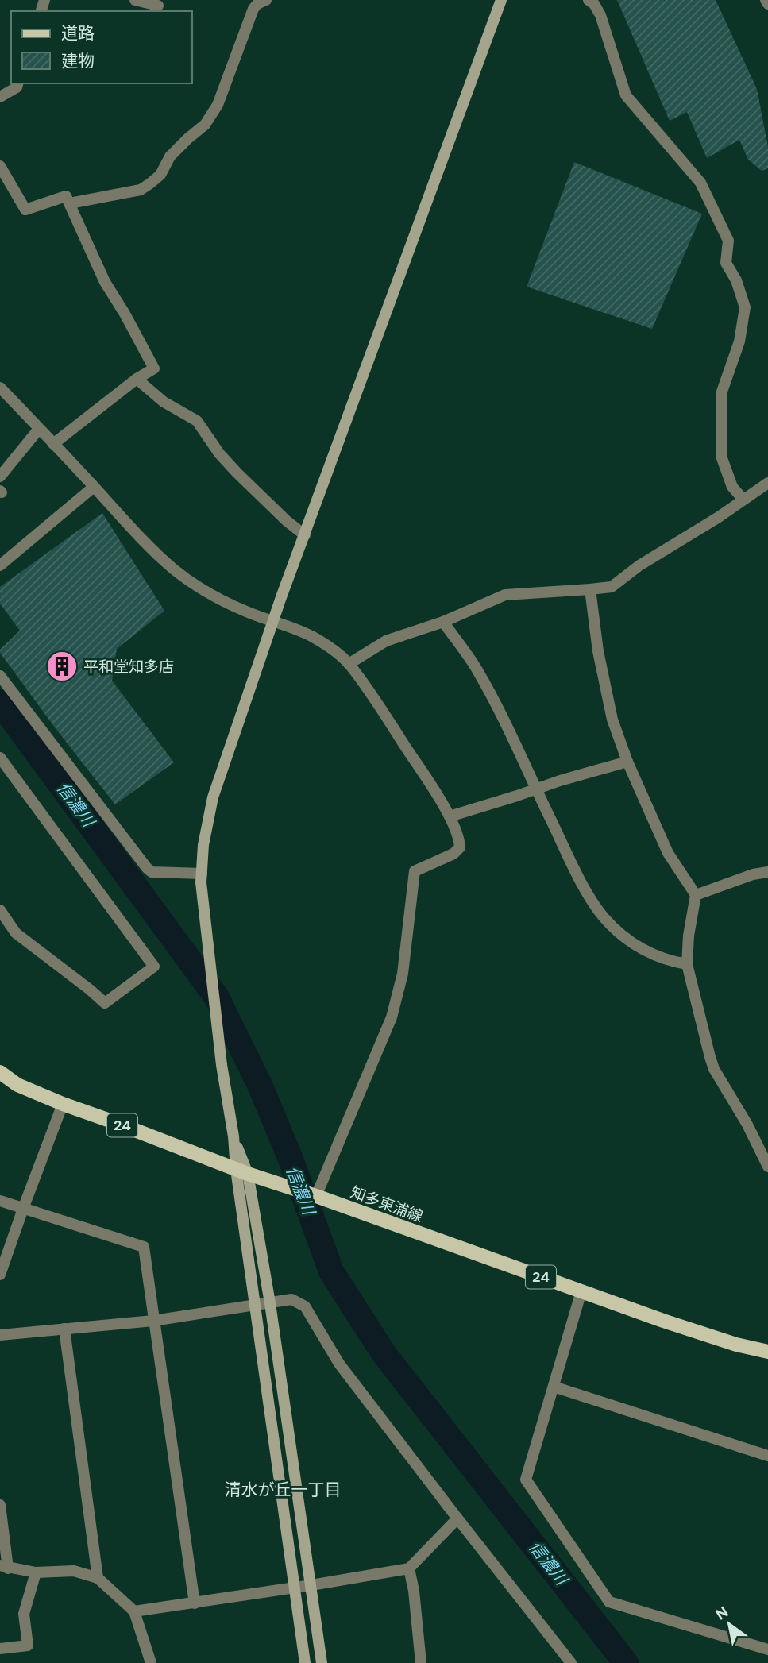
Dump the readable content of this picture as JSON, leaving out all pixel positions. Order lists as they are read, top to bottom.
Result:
{
  "streets": {
    "main road": ["24", "知多東浦線"]
  },
  "districts": ["清水が丘一丁目"],
  "water": ["信濃川"],
  "places": {
    "building": ["平和堂知多店"]
  },
  "legend": ["道路", "建物"],
  "north": "top left"
}
